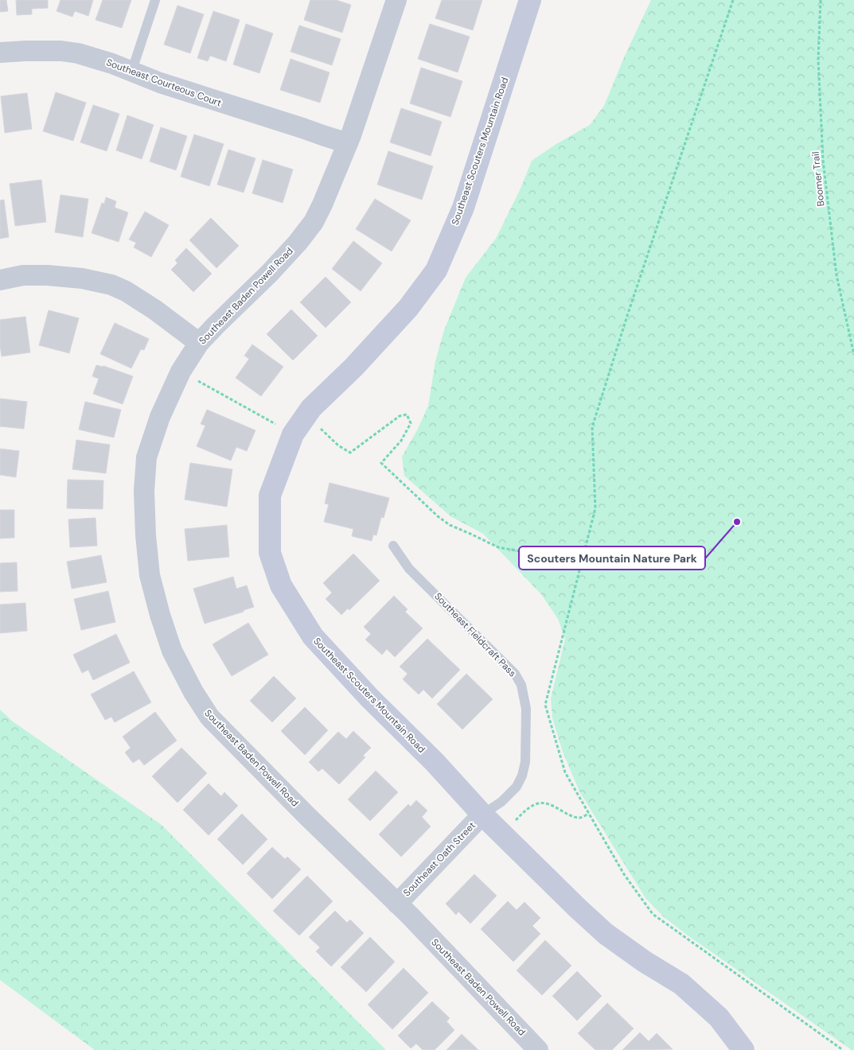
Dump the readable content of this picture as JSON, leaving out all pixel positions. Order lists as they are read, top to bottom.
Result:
{
  "streets": {
    "street": [
      "Southeast Courteous Court",
      "Southeast Scouters Mountain Road",
      "Southeast Baden Powell Road",
      "Southeast Oath Street"
    ],
    "lane": ["Southeast Fieldcraft Pass"],
    "path": ["Boomer Trail"]
  },
  "crossings": [
    ["Southeast Courteous Court", "Southeast Baden Powell Road"],
    ["Southeast Scouters Mountain Road", "Southeast Fieldcraft Pass"],
    ["Southeast Scouters Mountain Road", "Southeast Oath Street"],
    ["Southeast Baden Powell Road", "Southeast Oath Street"],
    ["Southeast Fieldcraft Pass", "Southeast Oath Street"]
  ],
  "places": ["Scouters Mountain Nature Park"]
}
